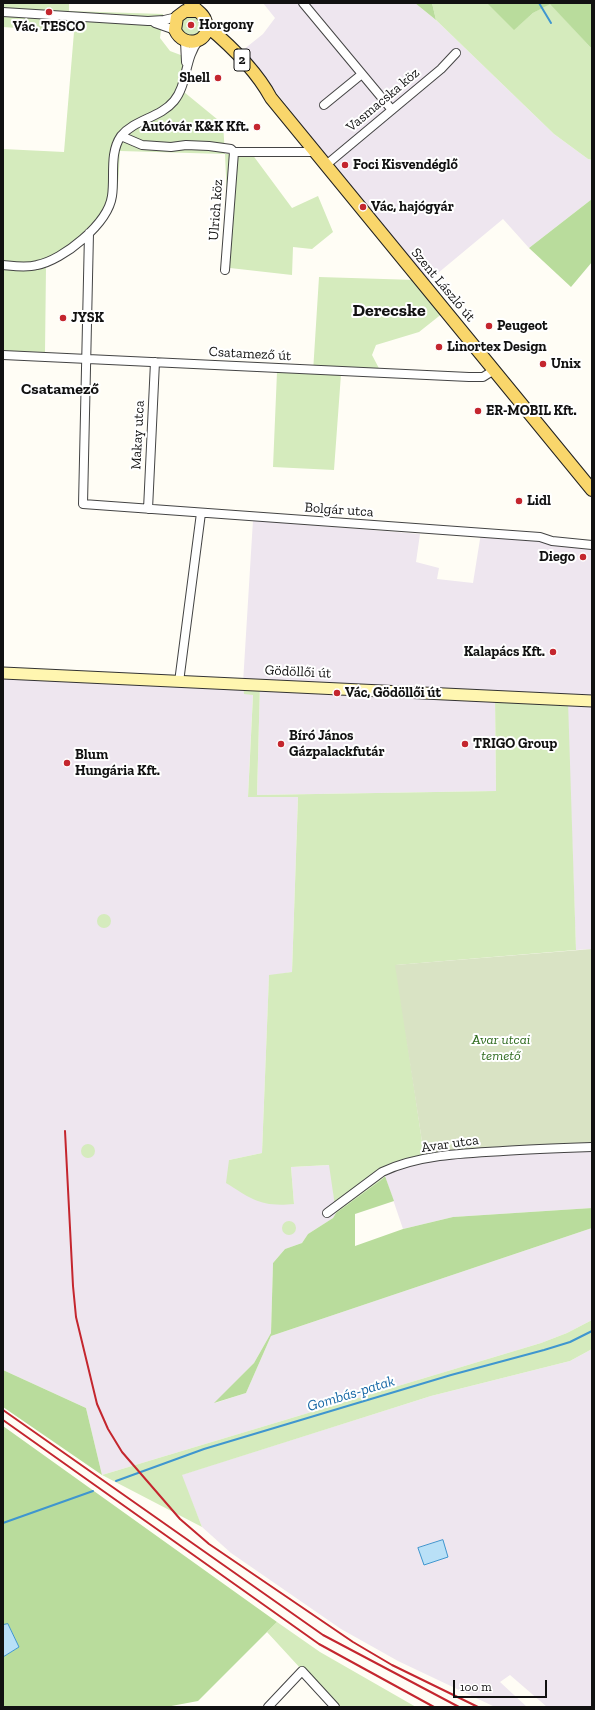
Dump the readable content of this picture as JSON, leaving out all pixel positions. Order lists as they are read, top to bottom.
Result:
{
  "streets": {
    "main road": ["2", "Szent László út", "Gödöllői út"],
    "street": [
      "Vasmacska köz",
      "Ulrich köz",
      "Csatamező út",
      "Makay utca",
      "Bolgár utca",
      "Avar utca"
    ]
  },
  "crossings": [
    ["2", "Szent László út"],
    ["Vasmacska köz", "Szent László út"],
    ["Szent László út", "Csatamező út"],
    ["Csatamező út", "Makay utca"],
    ["Csatamező út", "Bolgár utca"],
    ["Makay utca", "Bolgár utca"]
  ],
  "districts": ["Derecske", "Csatamező"],
  "water": ["Gombás-patak"],
  "parks": ["Avar utcai temető"],
  "places": [
    "Vác, TESCO",
    "Horgony",
    "Shell",
    "Autóvár K&K Kft.",
    "Foci Kisvendéglő",
    "Vác, hajógyár",
    "JYSK",
    "Peugeot",
    "Linortex Design",
    "Unix",
    "ER-MOBIL Kft.",
    "Lidl",
    "Diego",
    "Kalapács Kft.",
    "Vác, Gödöllői út",
    "Bíró János Gázpalackfutár",
    "TRIGO Group",
    "Blum Hungária Kft."
  ],
  "scale_bar": "100 m"
}
